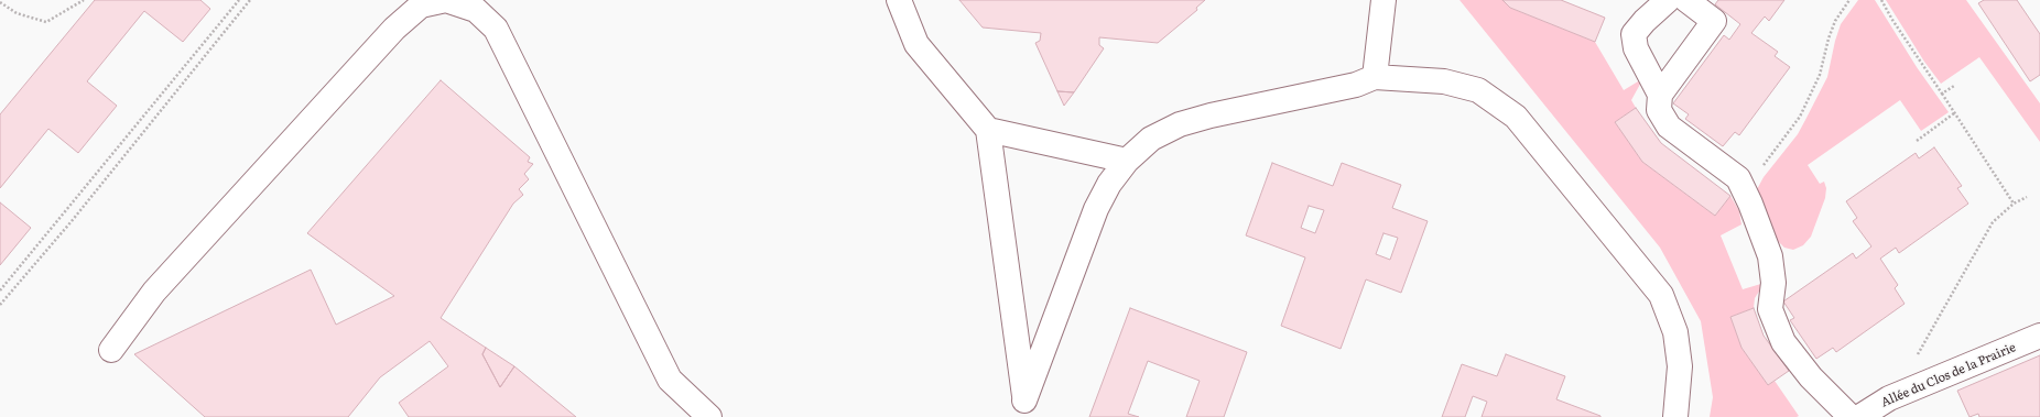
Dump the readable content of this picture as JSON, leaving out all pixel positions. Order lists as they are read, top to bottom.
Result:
{
  "streets": {
    "lane": ["Allée du Clos de la Prairie"]
  }
}
